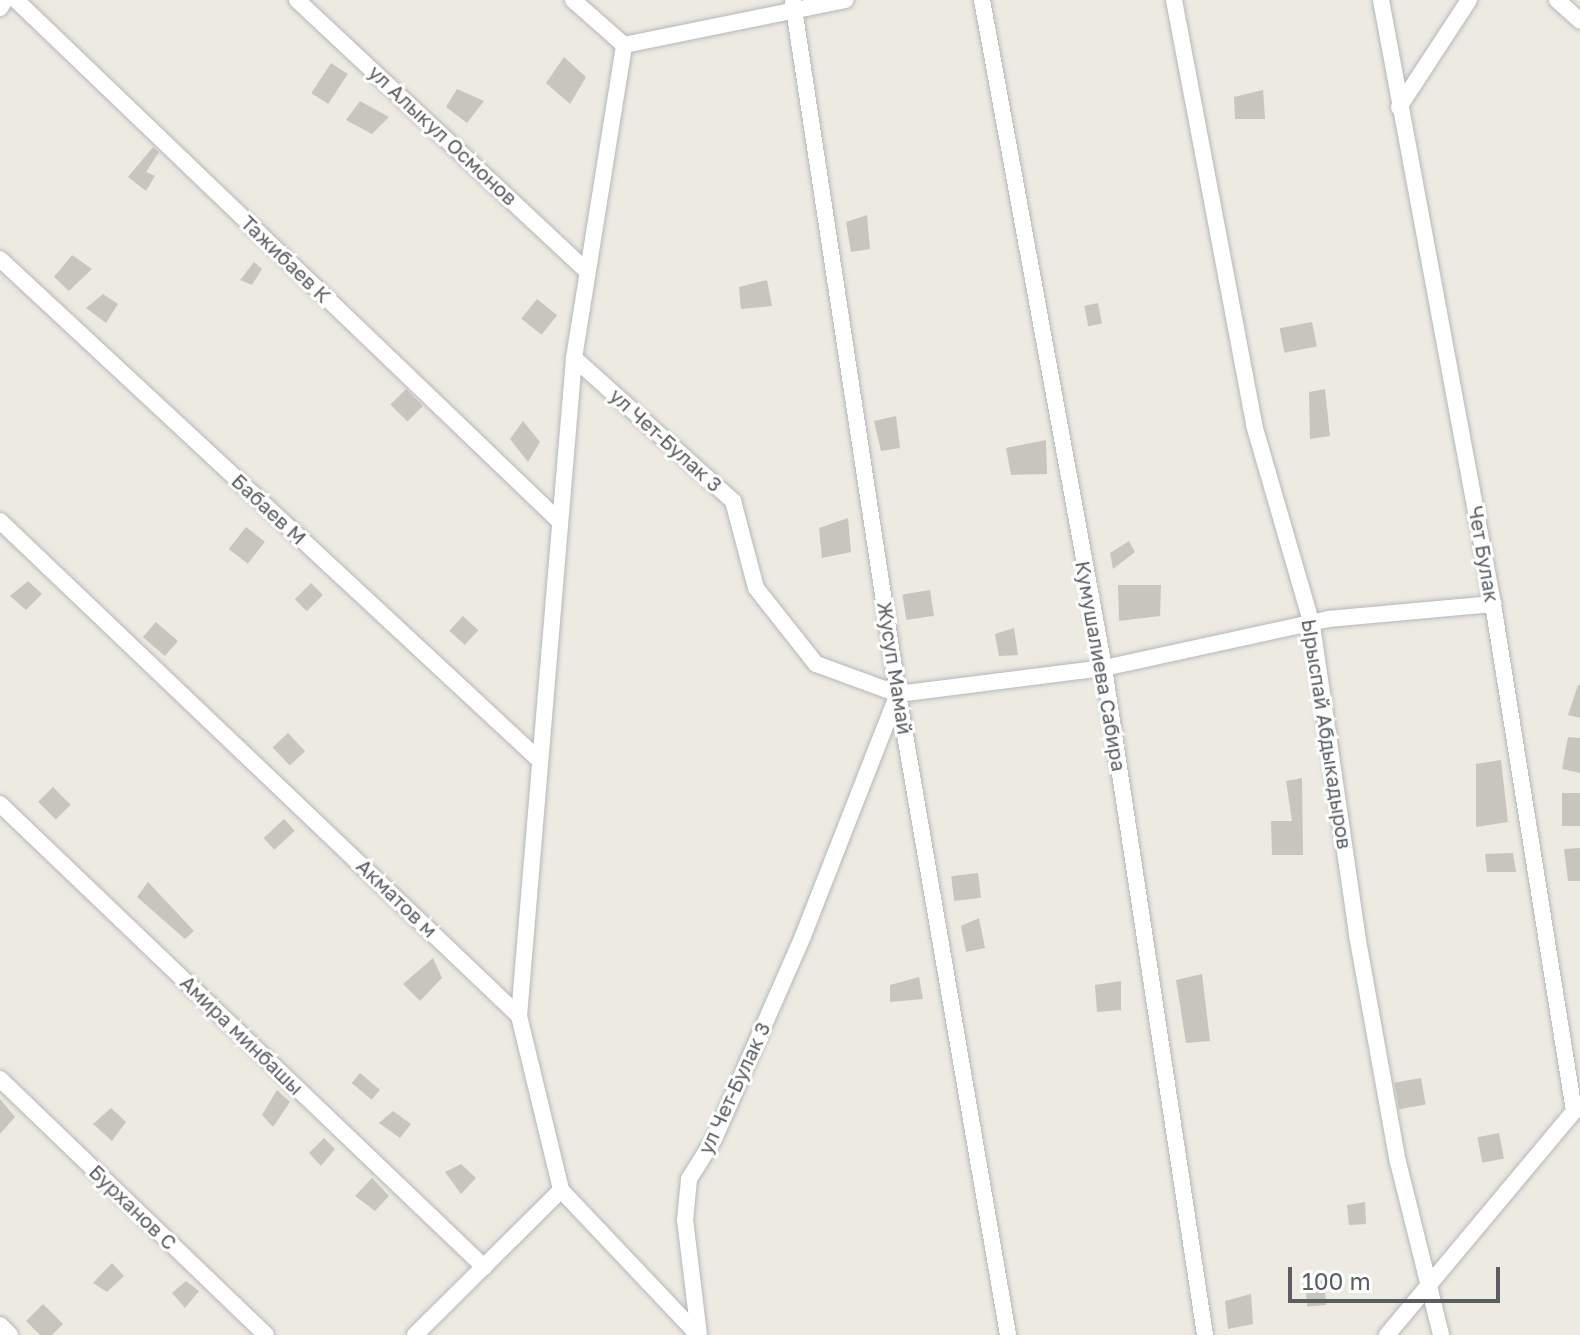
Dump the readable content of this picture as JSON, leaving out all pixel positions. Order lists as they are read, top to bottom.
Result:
{
  "streets": {
    "street": [
      "ул Алыкул Осмонов",
      "Тажибаев К",
      "ул Чет-Булак 3",
      "Бабаев М",
      "Чет Булак",
      "Кумушалиева Сабира",
      "Жусуп Мамай",
      "Ырыспай Абдыкадыров",
      "Акматов м",
      "Амира минбашы",
      "Бурханов С"
    ]
  },
  "crossings": [
    ["ул Чет-Булак 3", "Жусуп Мамай"]
  ],
  "scale_bar": "100 m"
}
